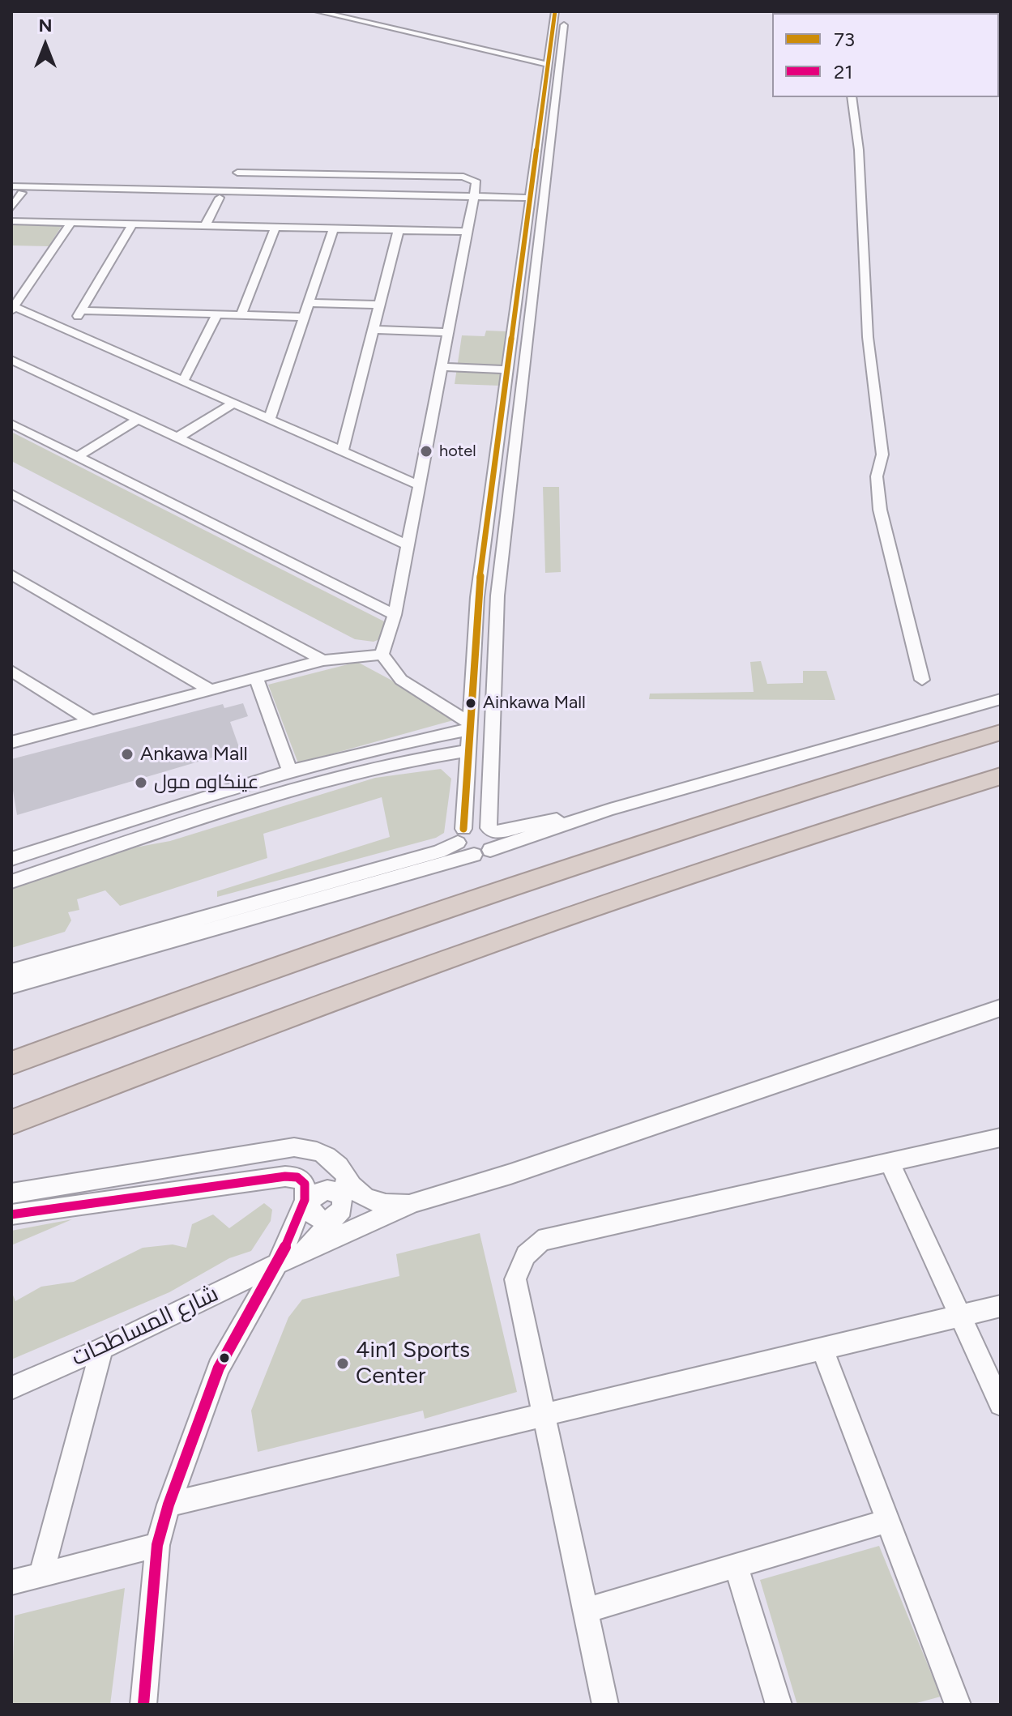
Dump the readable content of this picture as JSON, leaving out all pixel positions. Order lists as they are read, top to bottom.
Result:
{
  "streets": {
    "street": ["شارع المساطحات"]
  },
  "places": [
    "hotel",
    "Ainkawa Mall",
    "Ankawa Mall",
    "عينكاوه مول",
    "4in1 Sports Center"
  ],
  "lines": ["transit line 73", "transit line 21"],
  "legend": ["73", "21"],
  "north": "top"
}
